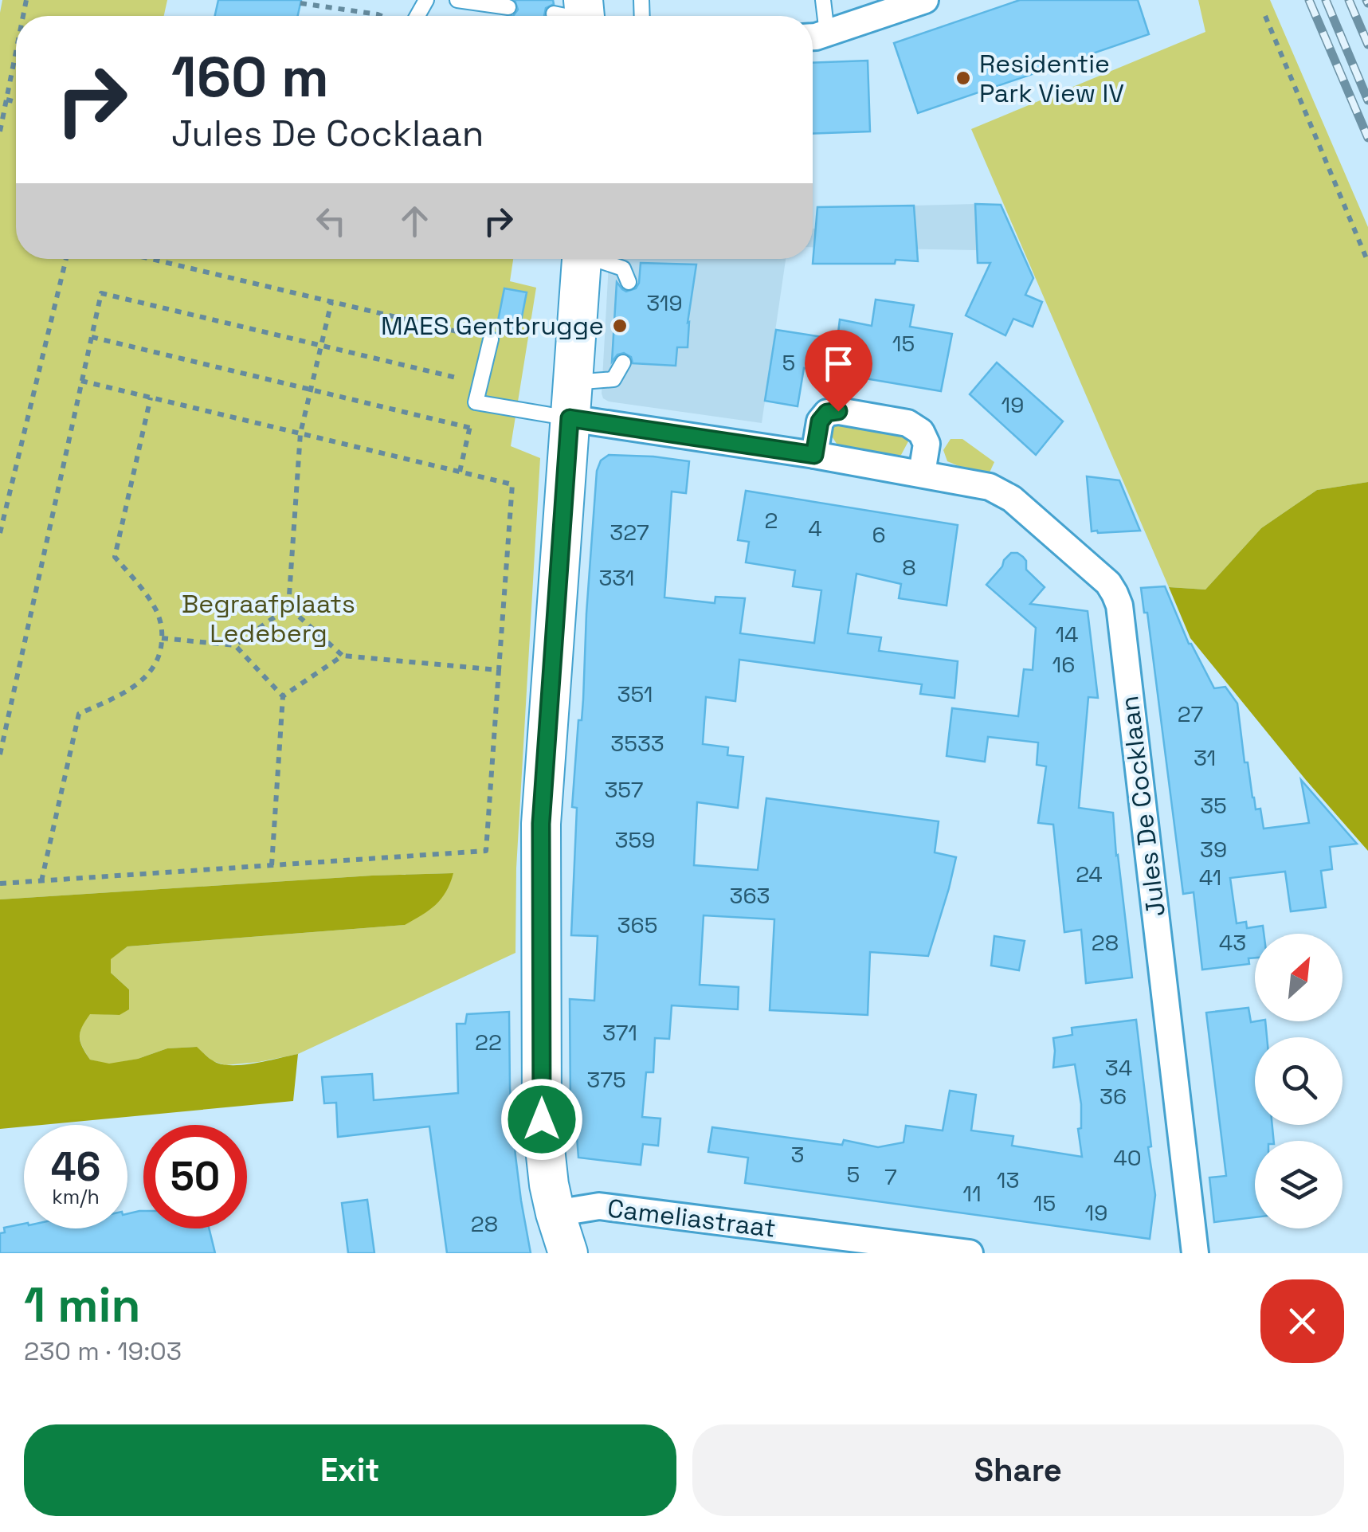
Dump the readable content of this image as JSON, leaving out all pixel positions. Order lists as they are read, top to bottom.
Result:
{
  "streets": {
    "street": ["Jules De Cocklaan", "Cameliastraat"]
  },
  "parks": ["Begraafplaats Ledeberg"],
  "places": ["Residentie Park View IV", "MAES Gentbrugge"],
  "house_numbers": [
    "319",
    "15",
    "5",
    "19",
    "2",
    "4",
    "327",
    "6",
    "8",
    "331",
    "14",
    "16",
    "351",
    "27",
    "3533",
    "31",
    "357",
    "35",
    "359",
    "39",
    "24",
    "41",
    "363",
    "365",
    "28",
    "43",
    "371",
    "22",
    "34",
    "375",
    "36",
    "3",
    "40",
    "5",
    "7",
    "13",
    "11",
    "15",
    "19",
    "28"
  ],
  "north": "top right",
  "page": {
    "turn": ["160 m", "Jules De Cocklaan"],
    "speed": "46 km/h",
    "limit": "50",
    "heading": ["1 min", "230 m · 19:03"],
    "buttons": ["Exit", "Share"]
  }
}
